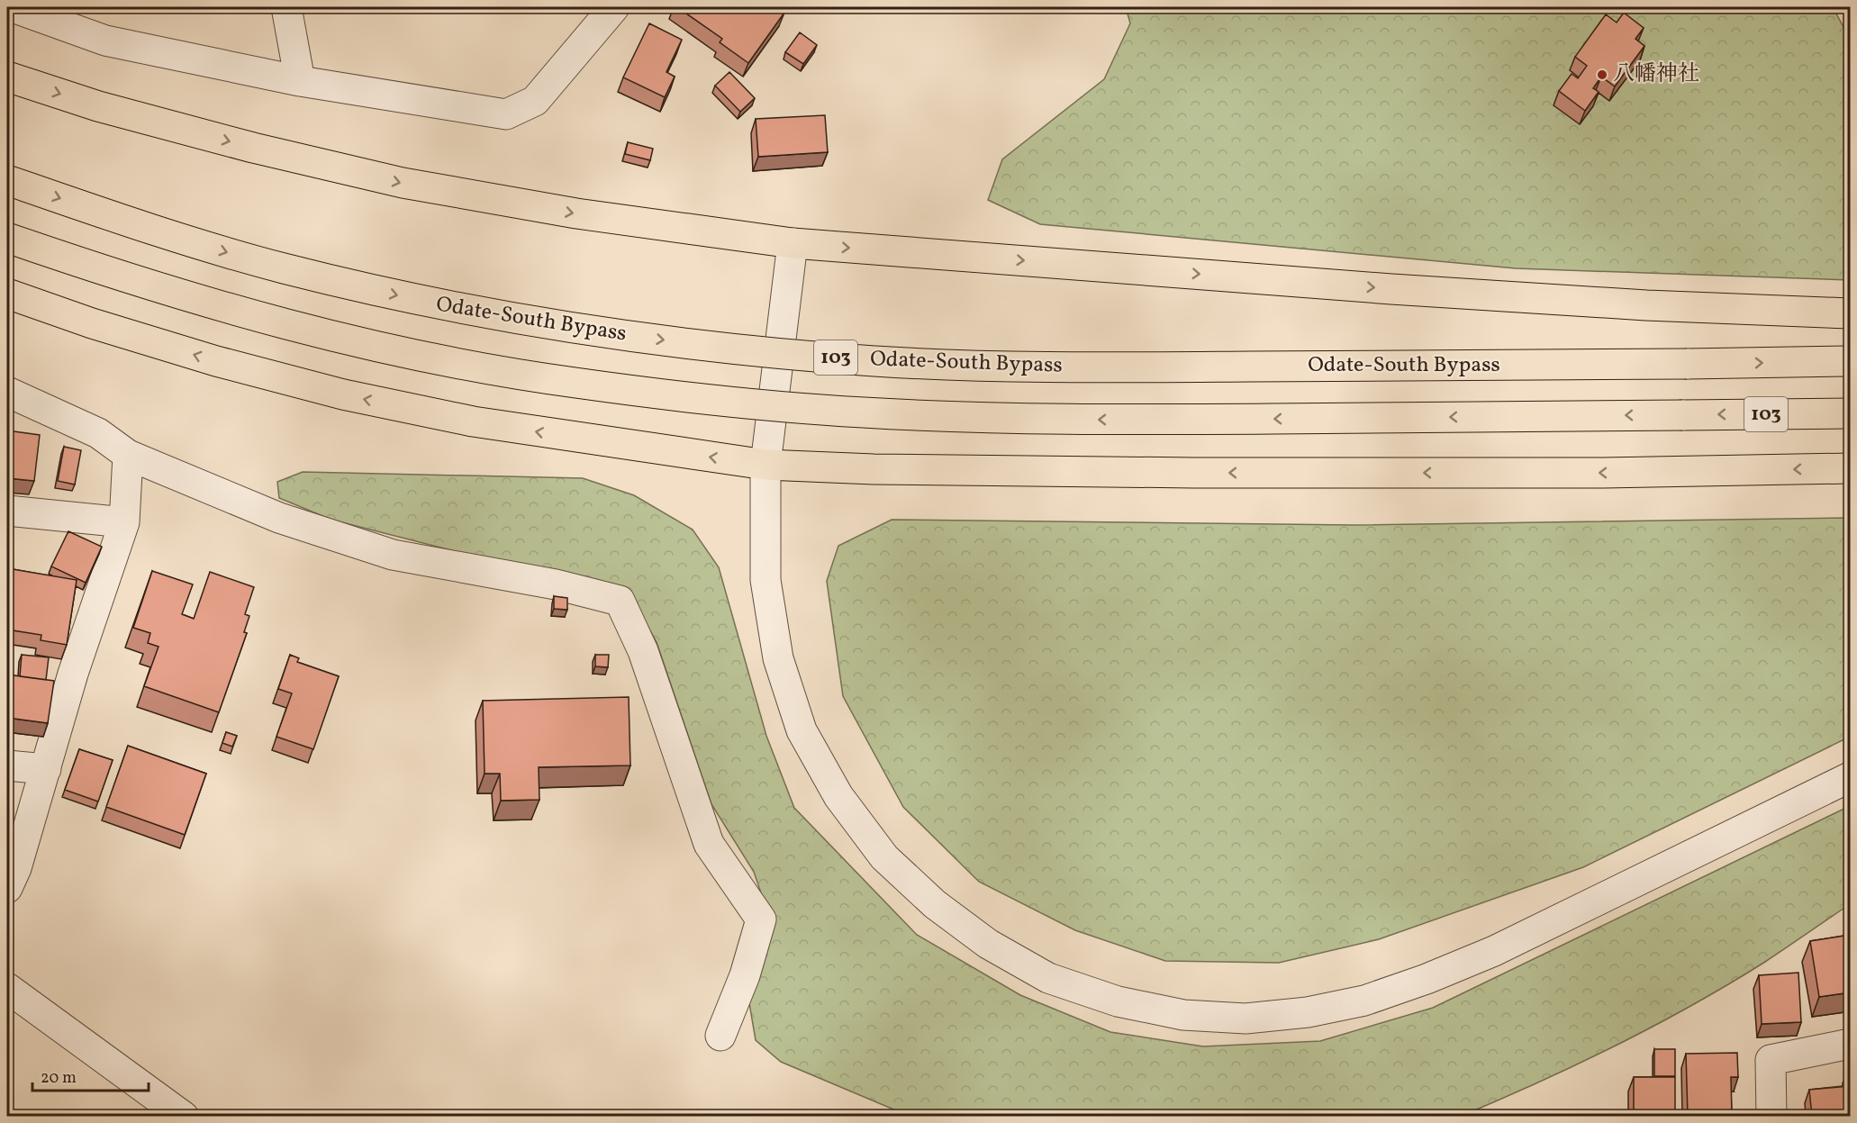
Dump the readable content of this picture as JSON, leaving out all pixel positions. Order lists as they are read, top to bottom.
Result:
{
  "streets": {
    "highway": ["Odate-South Bypass", "103"]
  },
  "places": ["八幡神社"],
  "scale_bar": "20 m"
}
